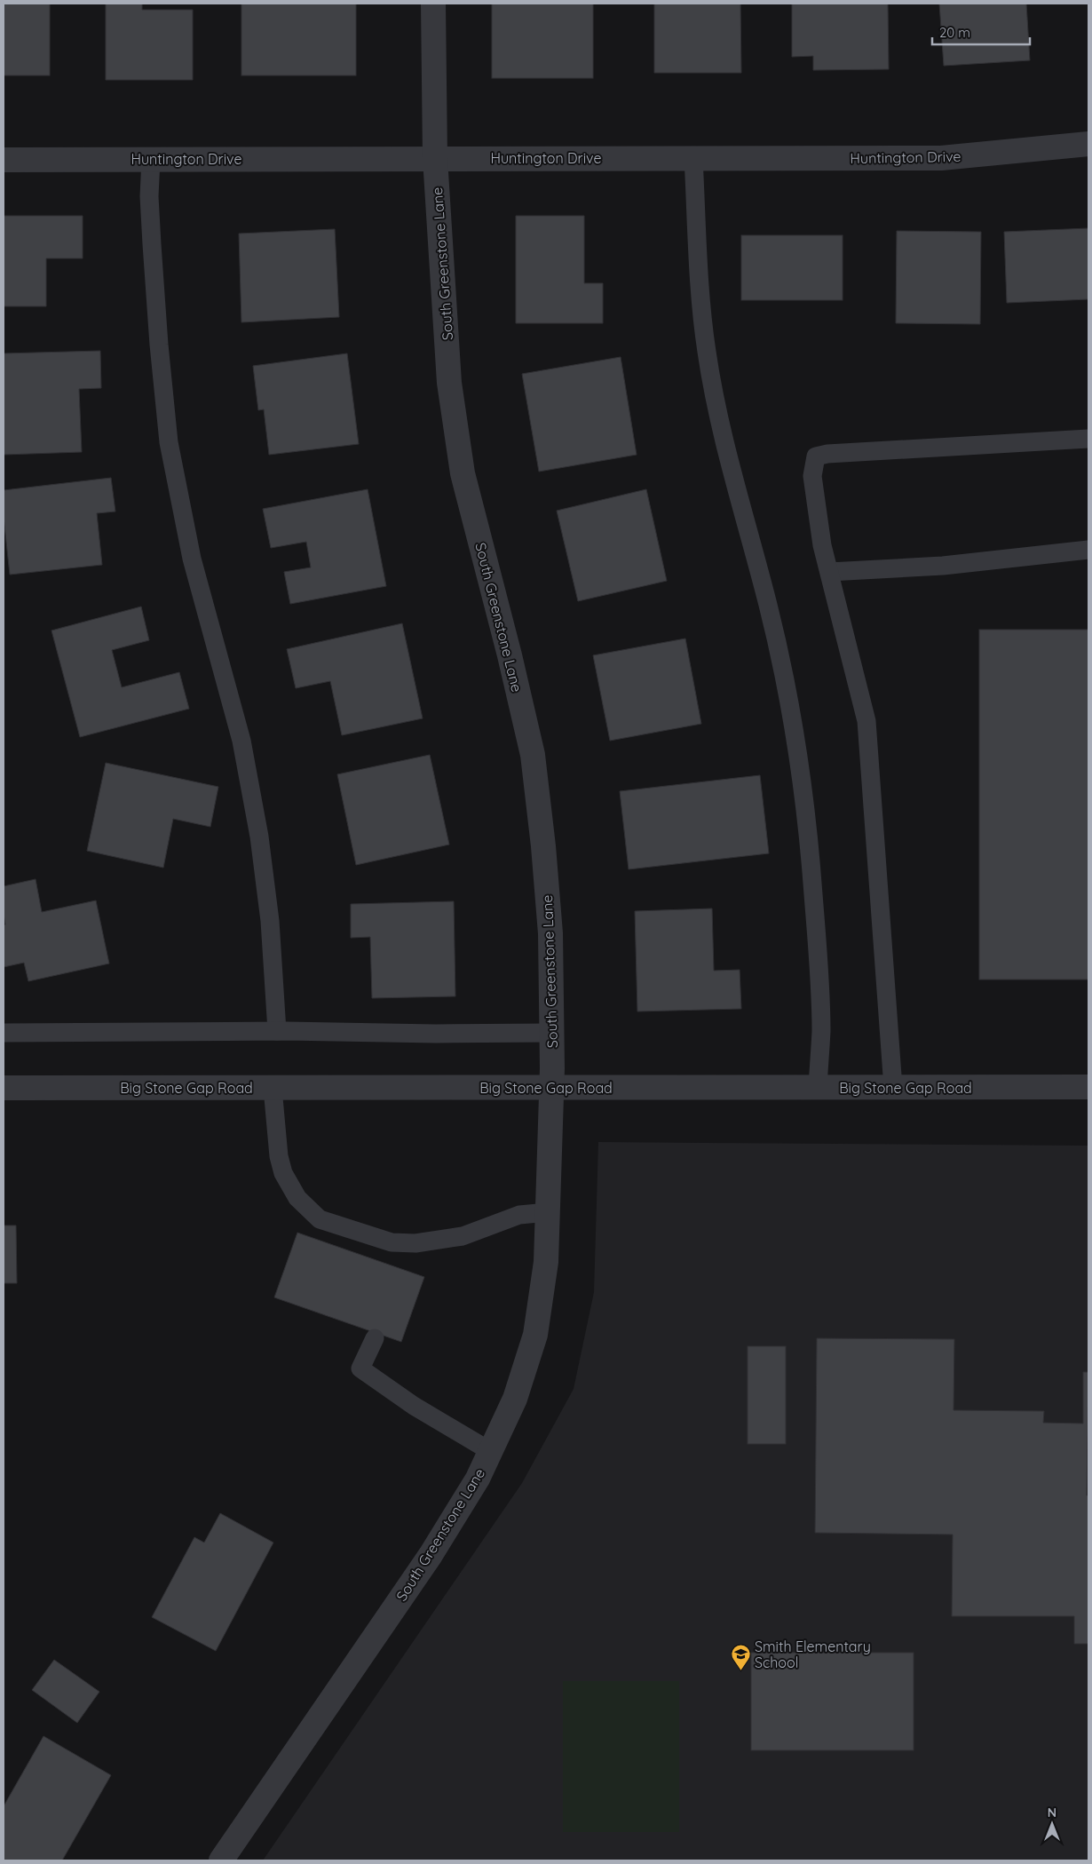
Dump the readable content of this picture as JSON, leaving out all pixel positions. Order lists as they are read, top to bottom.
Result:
{
  "streets": {
    "street": ["Huntington Drive", "South Greenstone Lane", "Big Stone Gap Road"]
  },
  "crossings": [
    ["Huntington Drive", "South Greenstone Lane"],
    ["South Greenstone Lane", "Big Stone Gap Road"]
  ],
  "places": {
    "school or university": ["Smith Elementary School"]
  },
  "scale_bar": "20 m",
  "north": "top"
}
